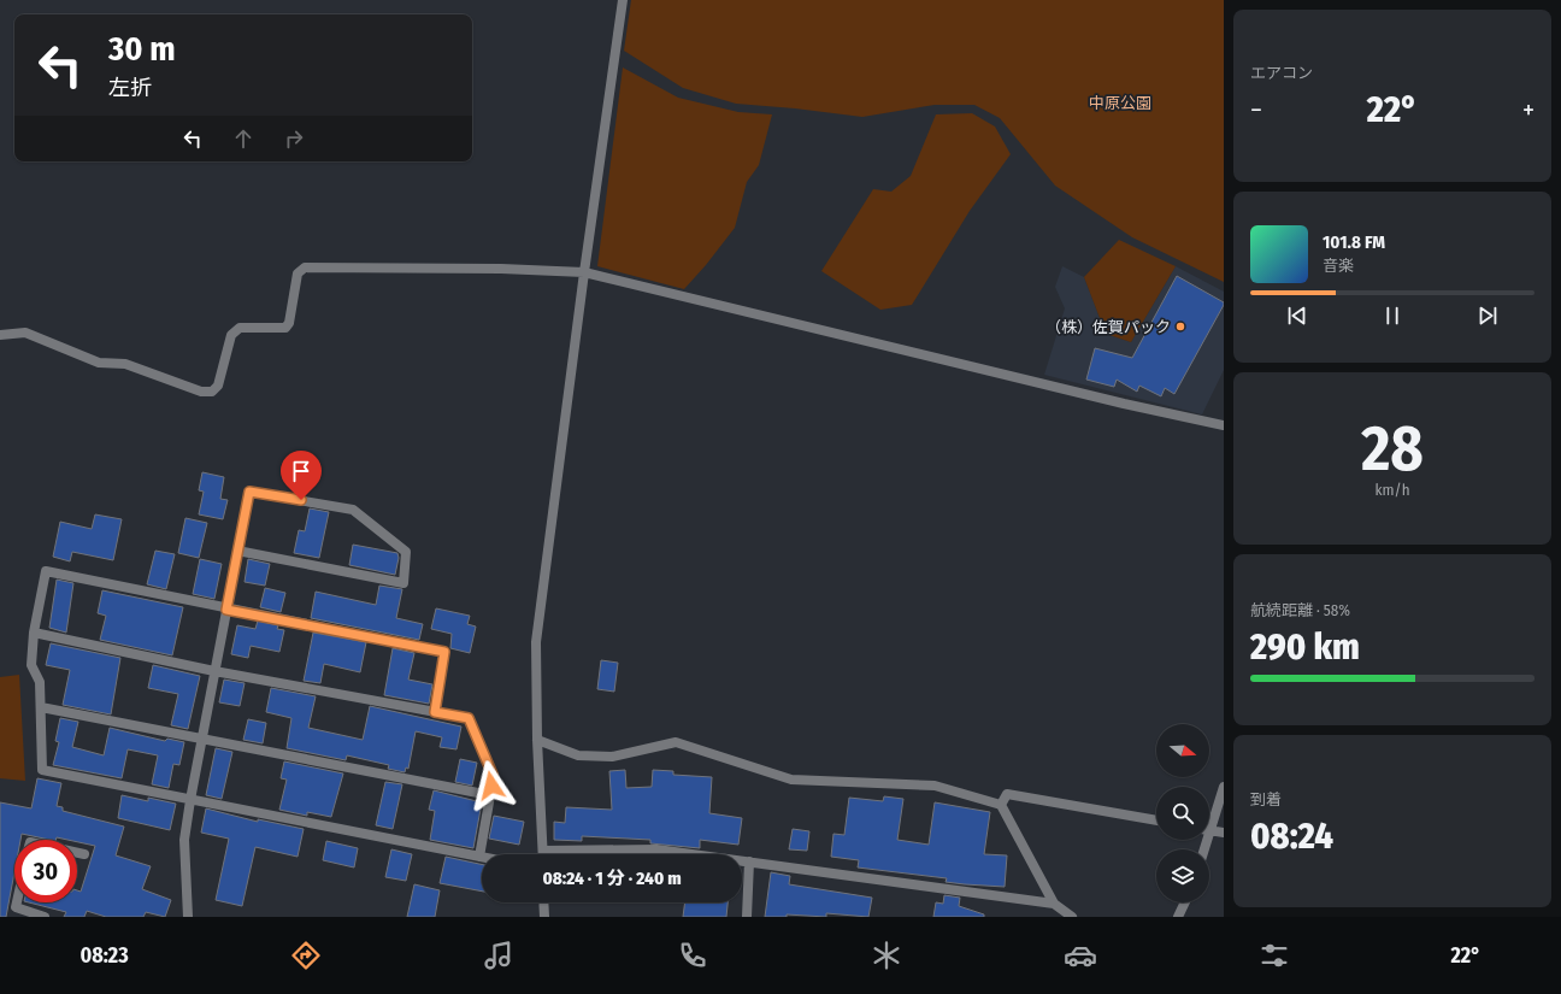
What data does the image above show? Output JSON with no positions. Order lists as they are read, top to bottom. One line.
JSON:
{"parks":["中原公園"],"places":["（株）佐賀パック"],"north":"right","page":{"tile":["エアコン",["28","km/h"],["航続距離 · 58%","290 km"],["到着","08:24"]],"turn":["30 m","左折"],"heat":["−","22°","+"],"song":["101.8 FM","音楽"],"limit":"30","trip":"08:24 · 1 分 · 240 m","tabs":["08:23","22°"]}}
